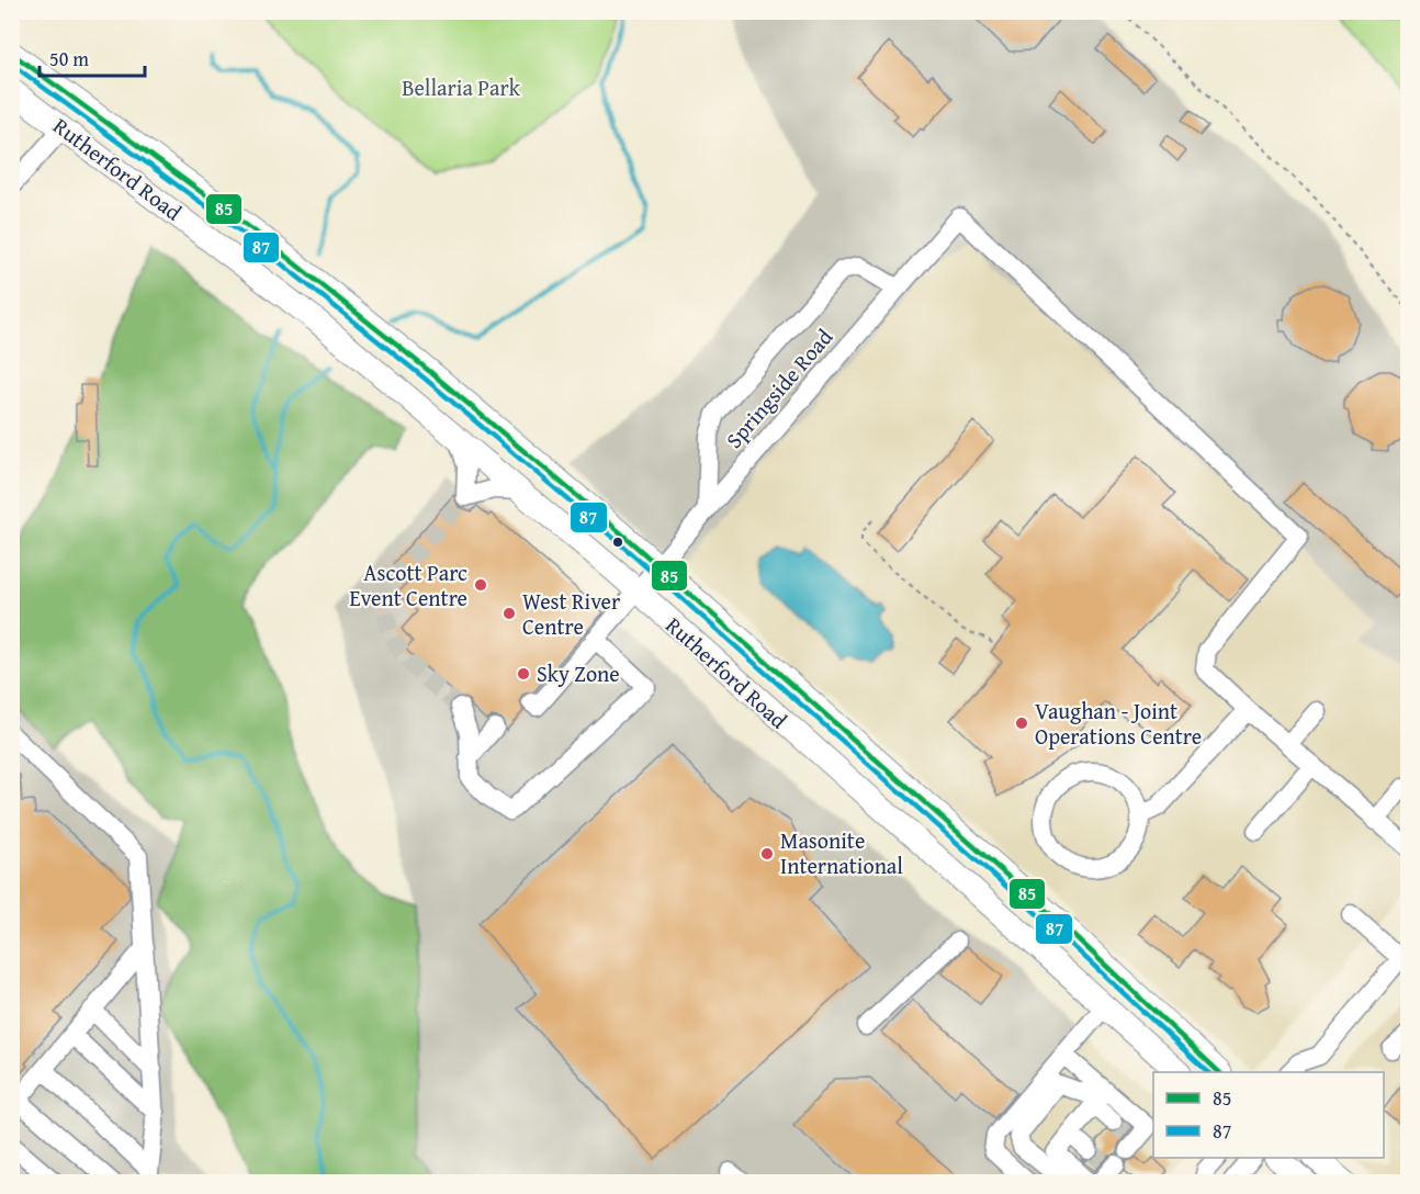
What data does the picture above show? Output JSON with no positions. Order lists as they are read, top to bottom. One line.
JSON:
{"streets":{"main road":["Rutherford Road"],"street":["Springside Road"]},"crossings":[["Rutherford Road","Springside Road"]],"parks":["Bellaria Park"],"places":["Ascott Parc Event Centre","West River Centre","Sky Zone","Vaughan - Joint Operations Centre","Masonite International"],"lines":["transit line 85","transit line 87"],"legend":["85","87"],"scale_bar":"50 m"}
